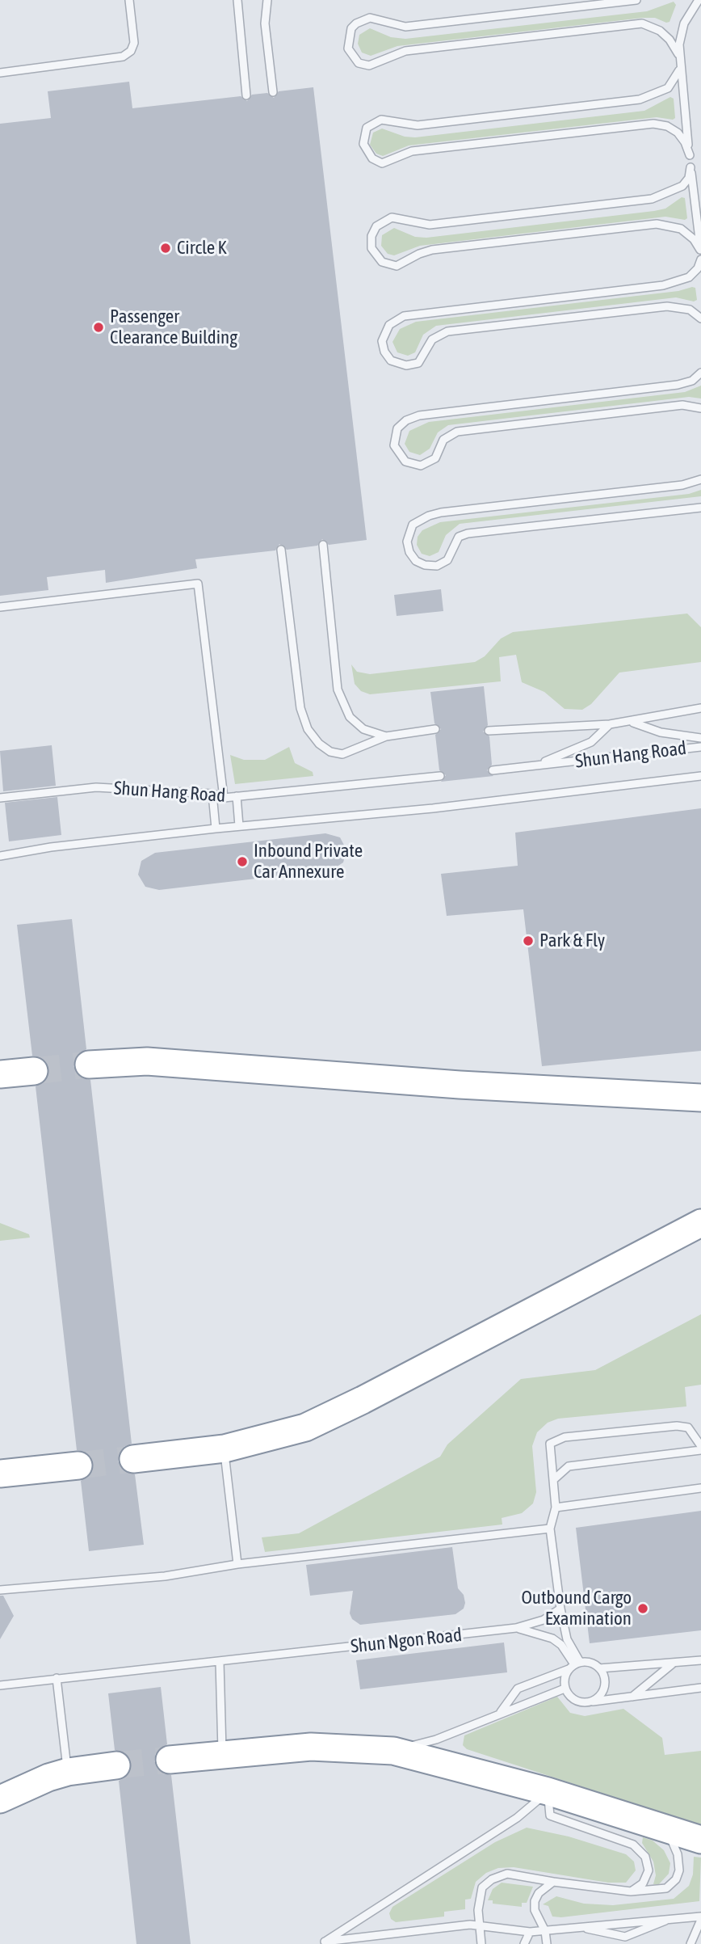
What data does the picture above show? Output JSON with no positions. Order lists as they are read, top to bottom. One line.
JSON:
{"streets":{"lane":["Shun Hang Road","Shun Ngon Road"]},"places":["Circle K","Passenger Clearance Building","Inbound Private Car Annexure","Park & Fly","Outbound Cargo Examination"]}
